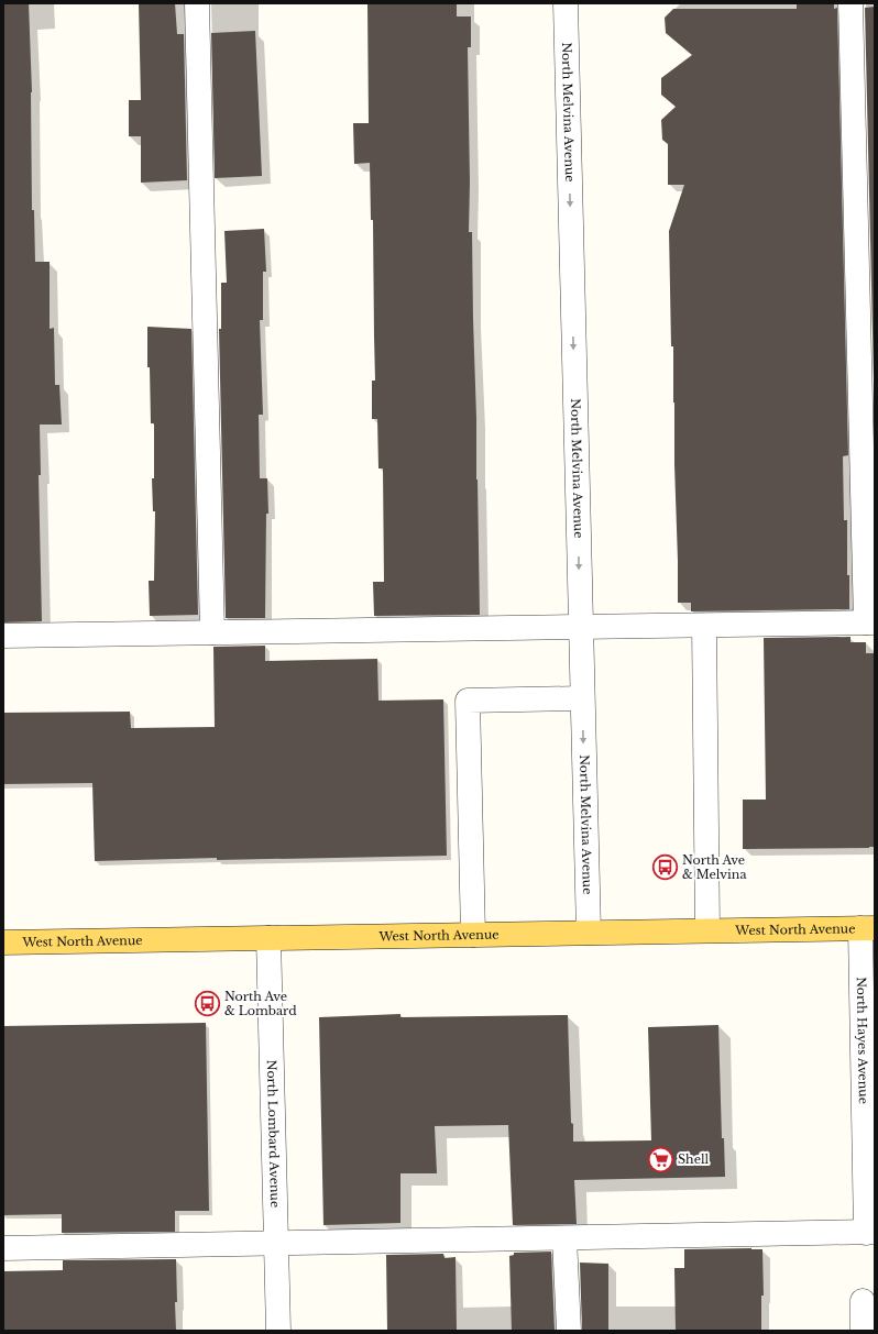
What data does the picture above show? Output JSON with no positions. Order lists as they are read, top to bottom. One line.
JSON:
{"streets":{"main road":["West North Avenue"],"street":["North Melvina Avenue","North Hayes Avenue","North Lombard Avenue"]},"crossings":[["North Melvina Avenue","West North Avenue"],["West North Avenue","North Hayes Avenue"],["West North Avenue","North Lombard Avenue"]],"one_way":["North Melvina Avenue"],"places":{"bus stop":["North Ave & Melvina","North Ave & Lombard"],"supermarket":["Shell"]}}
